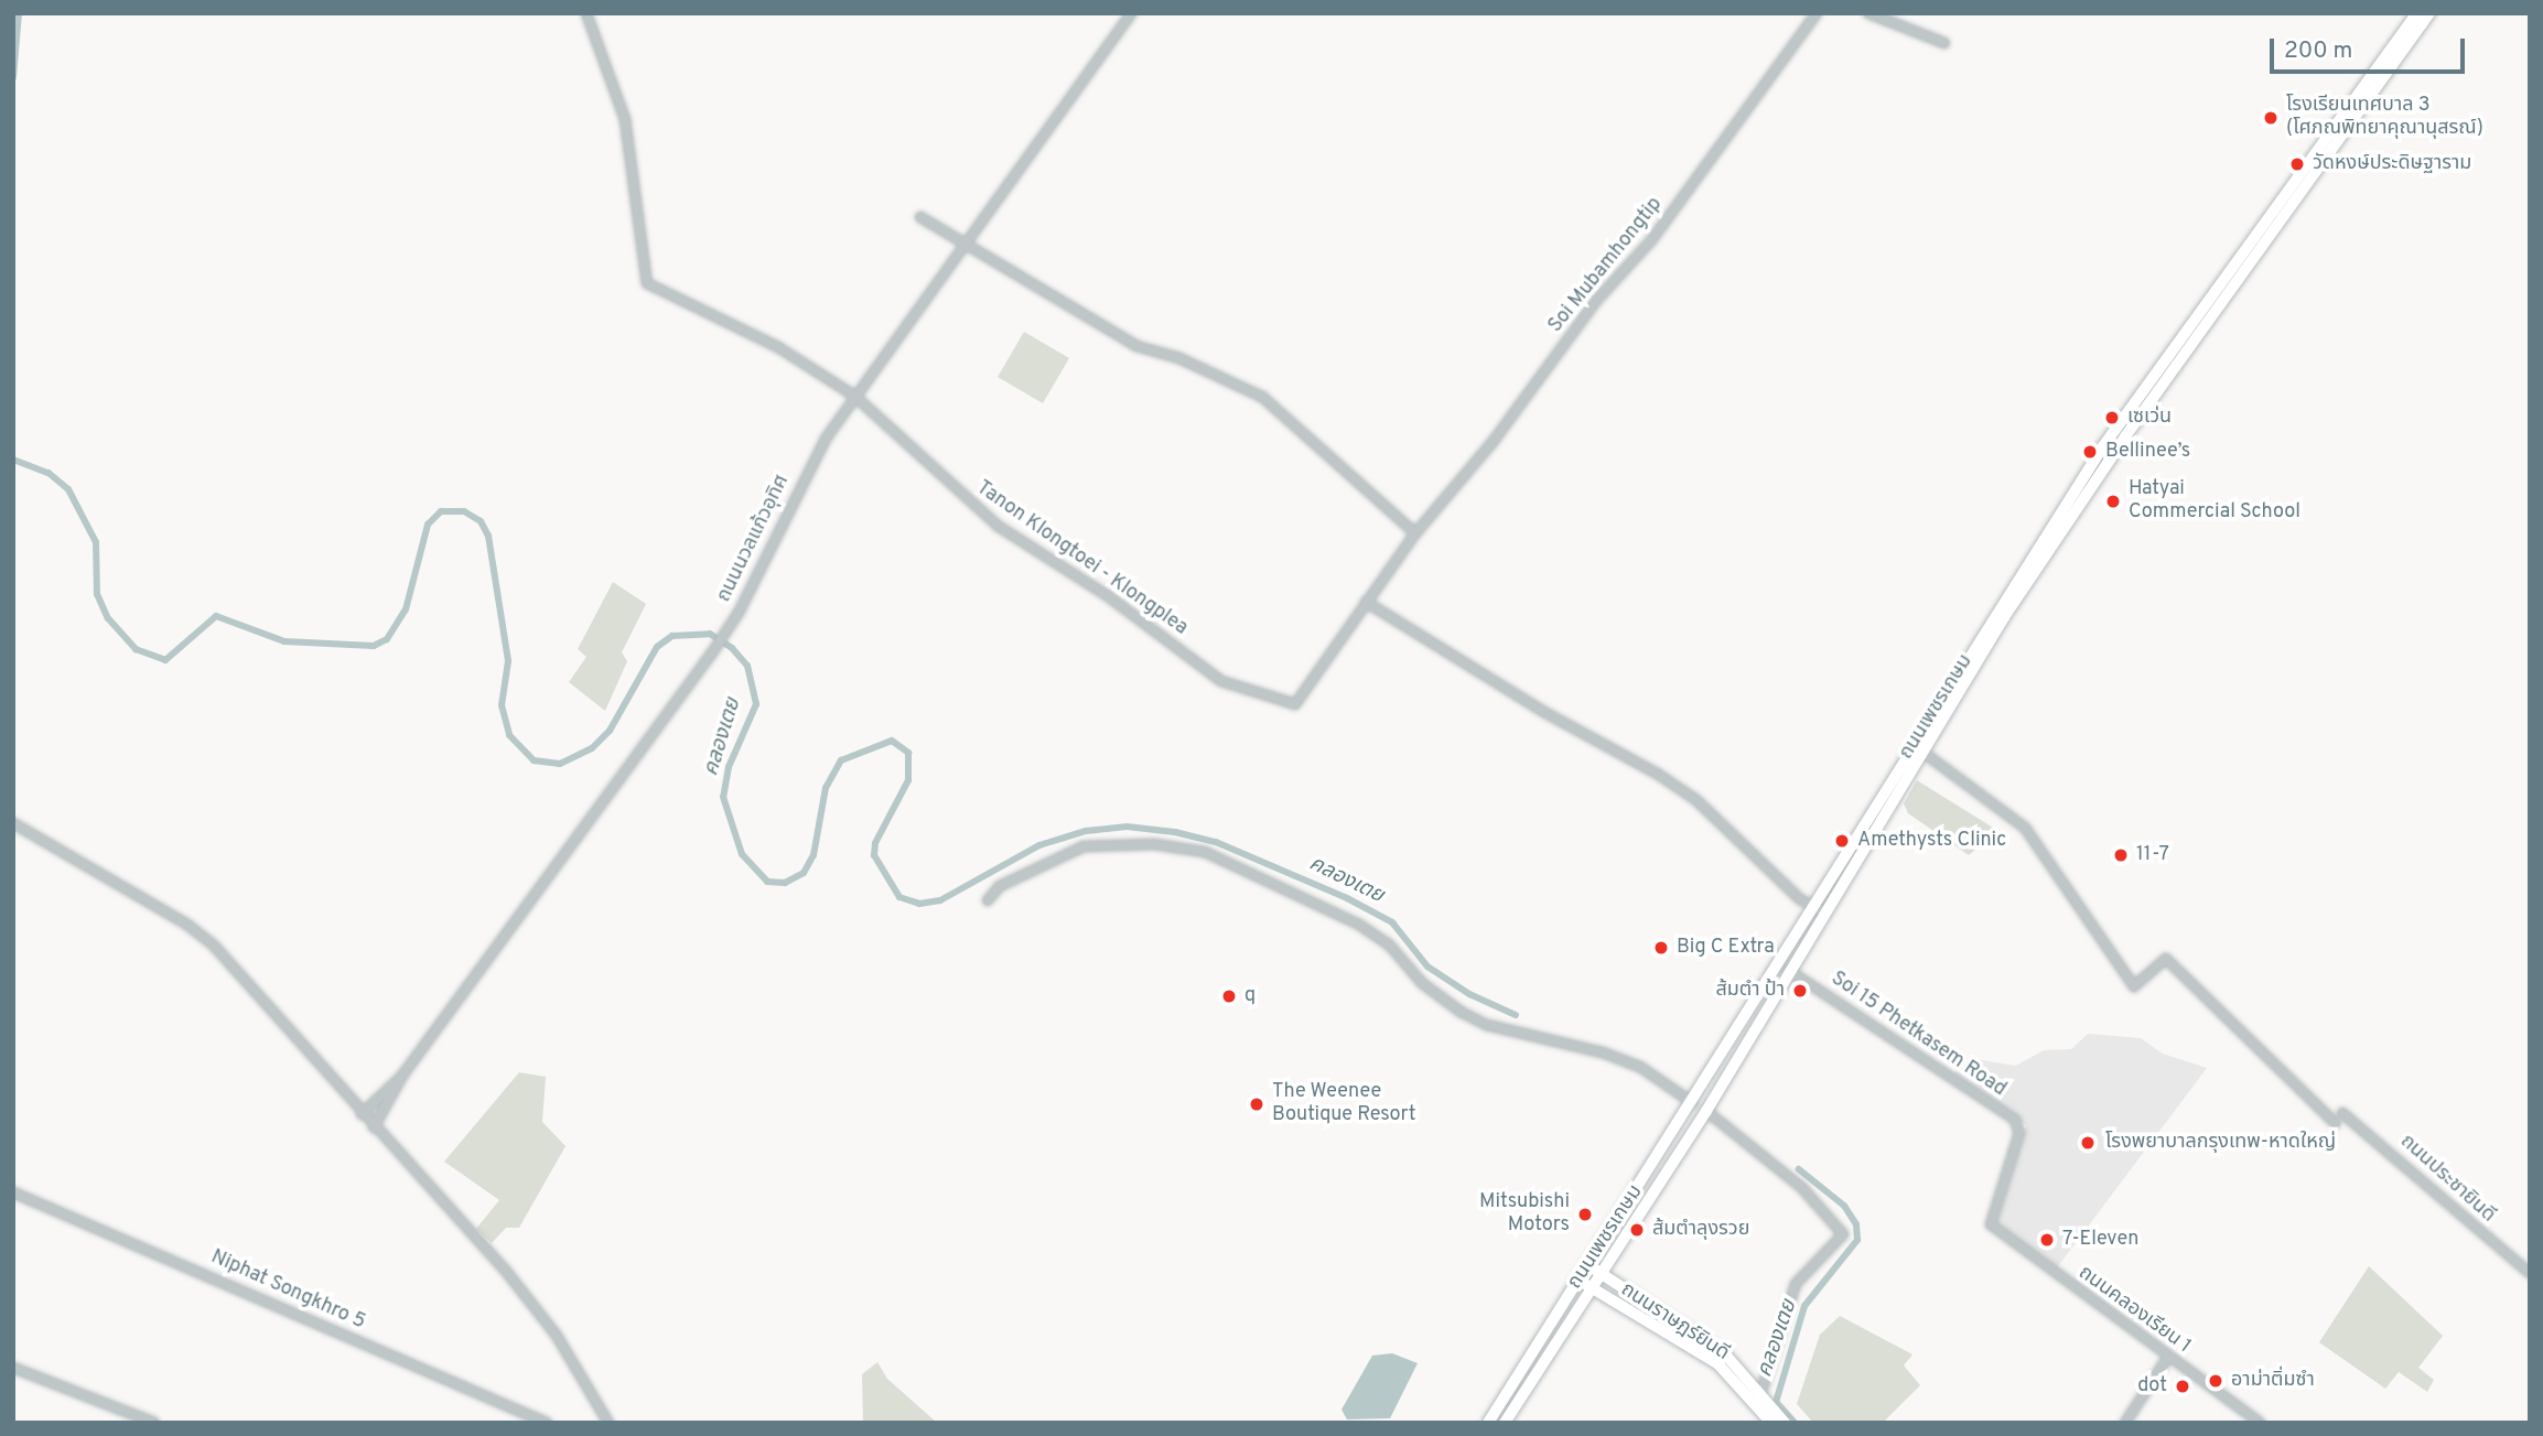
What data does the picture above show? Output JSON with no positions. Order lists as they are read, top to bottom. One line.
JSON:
{"streets":{"main road":["ถนนเพชรเกษม","ถนนราษฎร์ยินดี"],"street":["Soi Mubamhongtip","ถนนนวลแก้วอุทิศ","Tanon Klongtoei - Klongplea","Soi 15 Phetkasem Road","ถนนประชายินดี","Niphat Songkhro 5","ถนนคลองเรียน 1"]},"crossings":[["Soi Mubamhongtip","Tanon Klongtoei - Klongplea"],["ถนนนวลแก้วอุทิศ","Tanon Klongtoei - Klongplea"],["ถนนเพชรเกษม","Soi 15 Phetkasem Road"],["ถนนเพชรเกษม","ถนนราษฎร์ยินดี"],["Soi 15 Phetkasem Road","ถนนคลองเรียน 1"]],"water":["คลองเตย"],"places":["โรงเรียนเทศบาล 3 (โศภณพิทยาคุณานุสรณ์)","วัดหงษ์ประดิษฐาราม","เซเว่น","Bellinee’s","Hatyai Commercial School","Amethysts Clinic","11-7","Big C Extra","ส้มตำ ป้า","q","The Weenee Boutique Resort","โรงพยาบาลกรุงเทพ-หาดใหญ่","Mitsubishi Motors","ส้มตำลุงรวย","7-Eleven","อาม่าติ่มซำ","dot"],"scale_bar":"200 m"}
